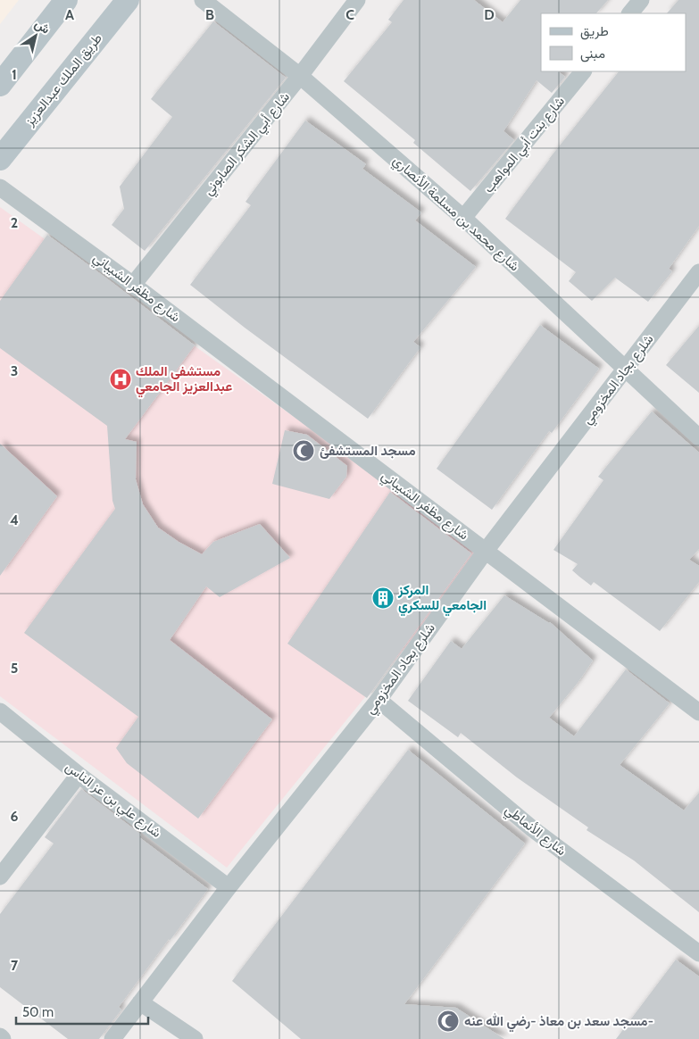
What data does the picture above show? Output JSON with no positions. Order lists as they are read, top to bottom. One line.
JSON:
{"streets":{"main road":["طريق الملك عبدالعزيز"],"street":["شارع أبي الشكر الصابوني","شارع بنت أبي المواهب","شارع محمد بن مسلمة الأنصاري","شارع مظفر الشيباني","شلرع بجاد المخزومي","شارع علي بن عز الناس","شارع الأنماطي"]},"crossings":[["شارع أبي الشكر الصابوني","شارع محمد بن مسلمة الأنصاري"],["شارع أبي الشكر الصابوني","شارع مظفر الشيباني"],["شارع بنت أبي المواهب","شارع محمد بن مسلمة الأنصاري"],["شارع محمد بن مسلمة الأنصاري","شلرع بجاد المخزومي"],["شارع مظفر الشيباني","شلرع بجاد المخزومي"],["شلرع بجاد المخزومي","شارع علي بن عز الناس"],["شلرع بجاد المخزومي","شارع الأنماطي"]],"places":{"hospital":["مستشفى الملك عبدالعزيز الجامعي"],"mosque":["مسجد المستشفئ","مسجد سعد بن معاذ -رضي الله عنه-"],"building":["المركز الجامعي للسكري"]},"legend":["طريق","مبنى"],"scale_bar":"50 m","north":"top right","grid":{"columns":["A","B","C","D"],"rows":["1","2","3","4","5","6","7"]}}
